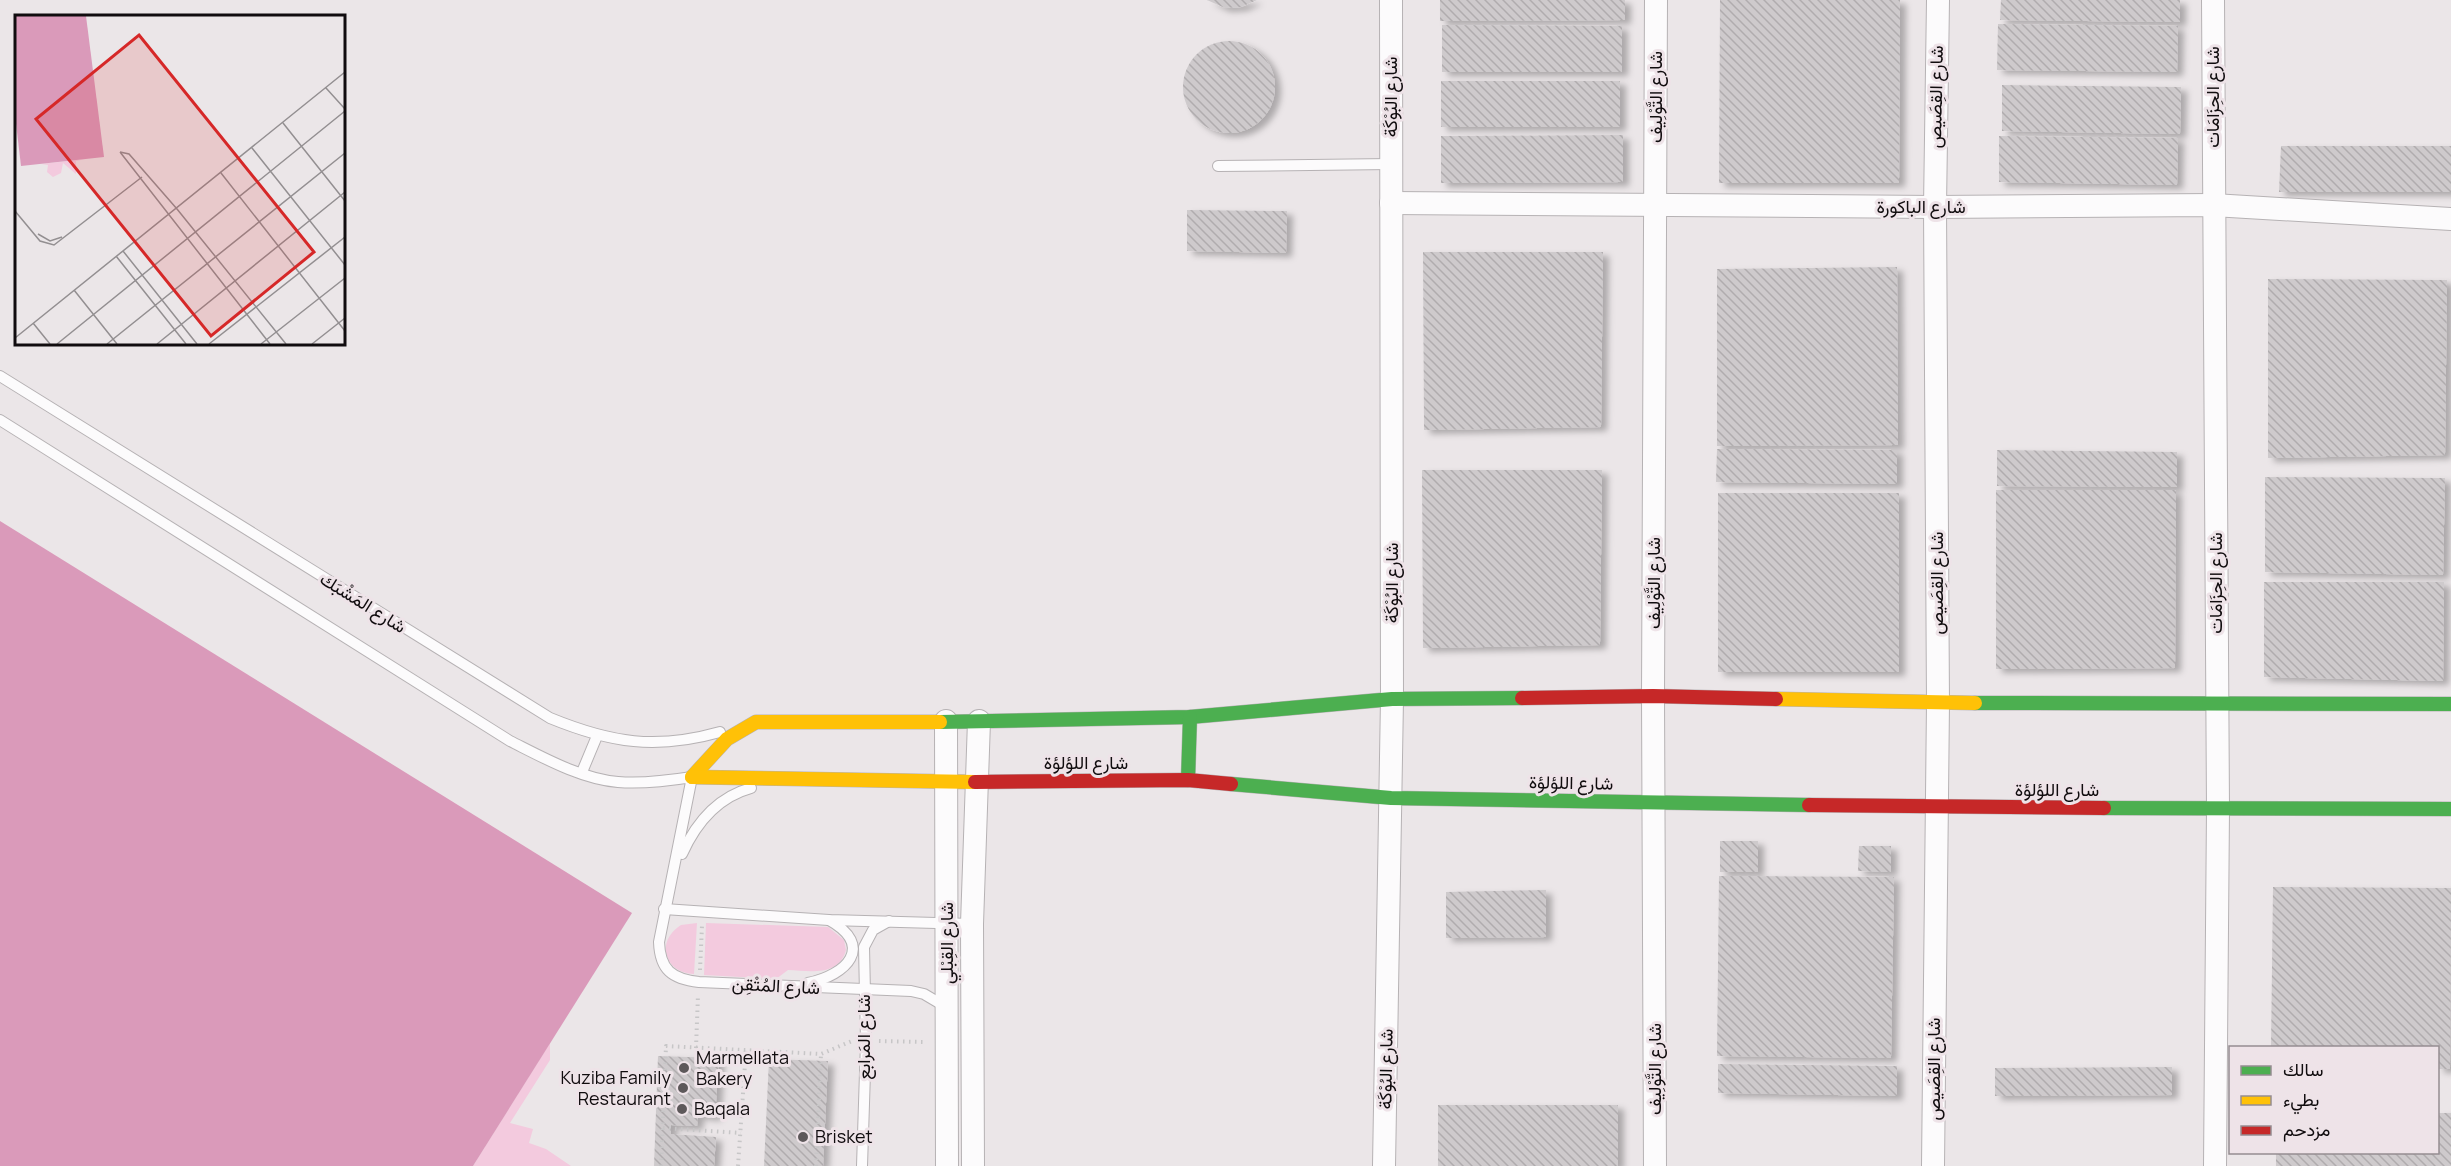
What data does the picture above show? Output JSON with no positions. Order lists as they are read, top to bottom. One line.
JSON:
{"streets":{"street":["شارع البُوْكَة","شارع التَّوْلِيف","شارع القِصَيص","شارع الحِزَامَات","شارع الباكورة","شارع اللؤلؤة","شارع القِبْلي"],"lane":["شارع المَشْبَك","شارع المُتْقِن","شارع المَرابع"]},"crossings":[["شارع البُوْكَة","شارع الباكورة"],["شارع البُوْكَة","شارع اللؤلؤة"],["شارع التَّوْلِيف","شارع الباكورة"],["شارع التَّوْلِيف","شارع اللؤلؤة"],["شارع القِصَيص","شارع الباكورة"],["شارع القِصَيص","شارع اللؤلؤة"],["شارع الحِزَامَات","شارع الباكورة"],["شارع الحِزَامَات","شارع اللؤلؤة"],["شارع المَشْبَك","شارع اللؤلؤة"],["شارع المَشْبَك","شارع المُتْقِن"],["شارع اللؤلؤة","شارع القِبْلي"],["شارع اللؤلؤة","شارع المُتْقِن"],["شارع القِبْلي","شارع المُتْقِن"],["شارع المُتْقِن","شارع المَرابع"]],"places":["Marmellata Bakery","Kuziba Family Restaurant","Baqala","Brisket"],"legend":["سالك","بطيء","مزدحم"]}
